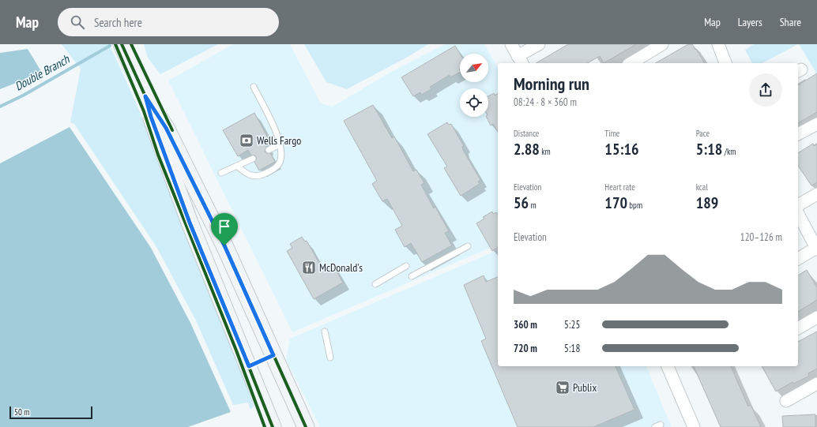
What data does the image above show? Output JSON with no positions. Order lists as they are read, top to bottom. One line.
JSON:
{"water":["Double Branch"],"places":{"bank":["Wells Fargo"],"restaurant":["McDonald's"],"supermarket":["Publix"]},"scale_bar":"50 m","north":"top right","page":{"header":"Map","search":"Search here","nav":["Map","Layers","Share"],"heading":["Morning run","08:24 · 8 × 360 m"],"stats":[["Distance","2.88 km"],["Time","15:16"],["Pace","5:18 /km"],["Elevation","56 m"],["Heart rate","170 bpm"],["kcal","189"]],"chart":["Elevation","120–126 m"],"list":[{"name":"360 m","note":"5:25"},{"name":"720 m","note":"5:18"}],"scale":"50 m"}}
